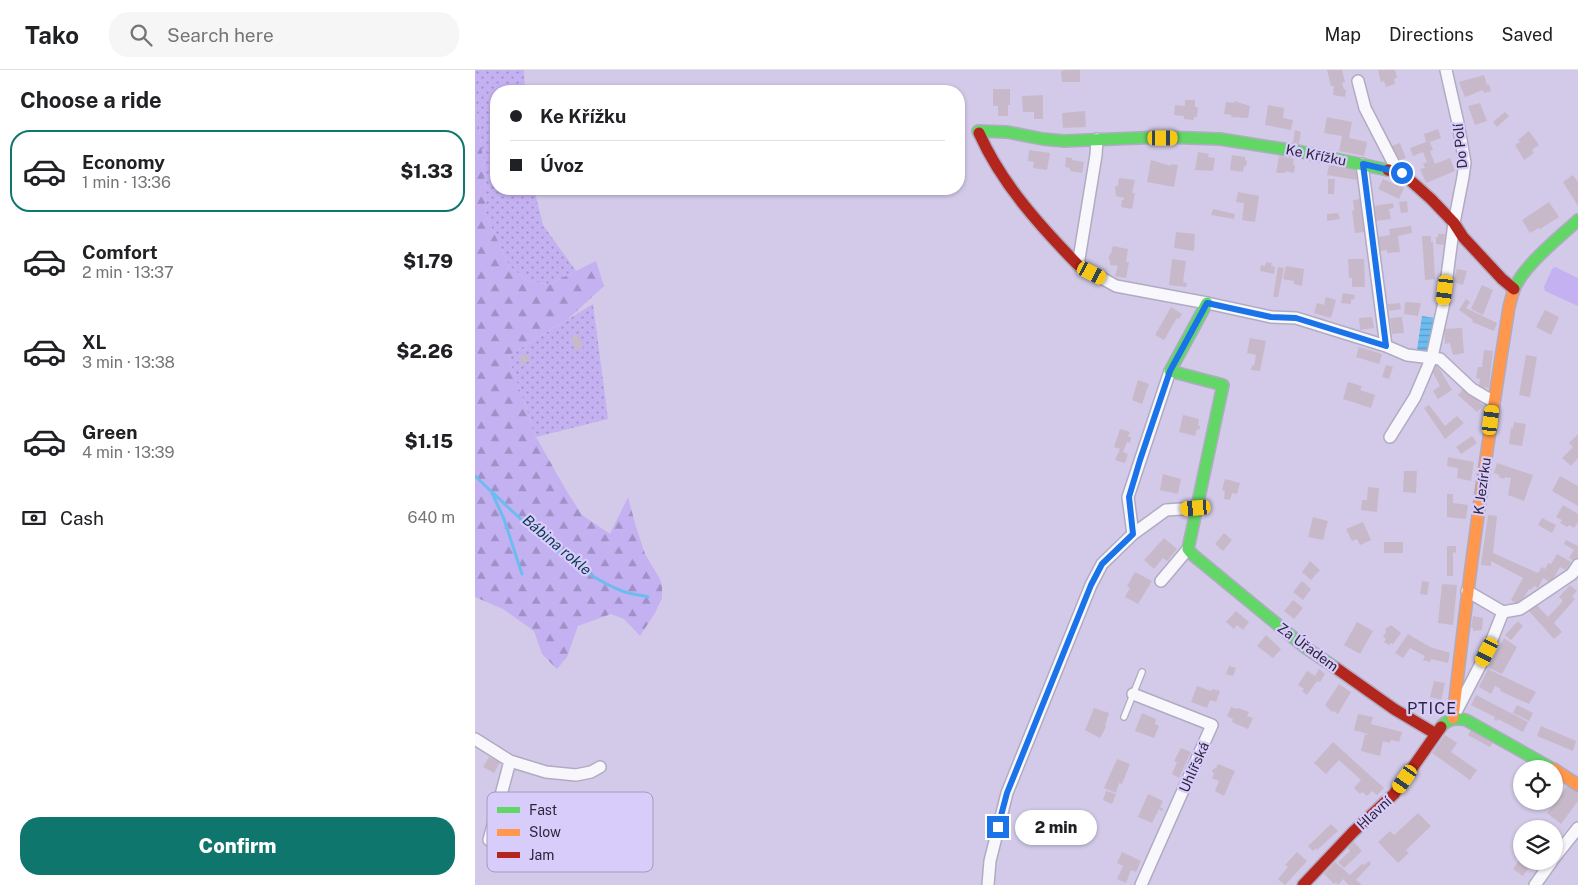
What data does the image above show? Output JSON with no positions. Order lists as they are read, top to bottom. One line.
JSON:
{"streets":{"street":["Do Polí","Ke Křížku","K Jezírku","Za Úřadem","Uhlířská","Hlavní"]},"crossings":[["Do Polí","Ke Křížku"],["Ke Křížku","K Jezírku"],["K Jezírku","Hlavní"],["Za Úřadem","Hlavní"]],"districts":["PTICE"],"water":["Bábina rokle"],"legend":["Fast","Slow","Jam"],"page":{"header":"Tako","search":"Search here","nav":["Map","Directions","Saved"],"heading":"Choose a ride","banner":["Ke Křížku","Úvoz"],"list":[{"name":"Economy","note":"1 min · 13:36","value":"$1.33"},{"name":"Comfort","note":"2 min · 13:37","value":"$1.79"},{"name":"XL","note":"3 min · 13:38","value":"$2.26"},{"name":"Green","note":"4 min · 13:39","value":"$1.15"}],"pay":["Cash","640 m"],"buttons":"Confirm","bubble":"2 min"}}
